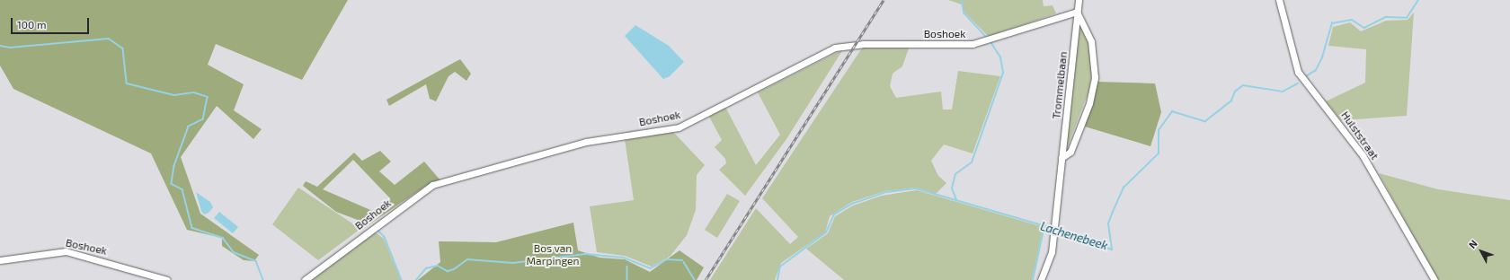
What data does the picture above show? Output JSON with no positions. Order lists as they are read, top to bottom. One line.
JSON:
{"streets":{"street":["Boshoek","Trommelbaan","Hulststraat"]},"crossings":[["Boshoek","Trommelbaan"]],"water":["Lachenebeek"],"parks":["Bos van Marpingen"],"scale_bar":"100 m","north":"top left"}
